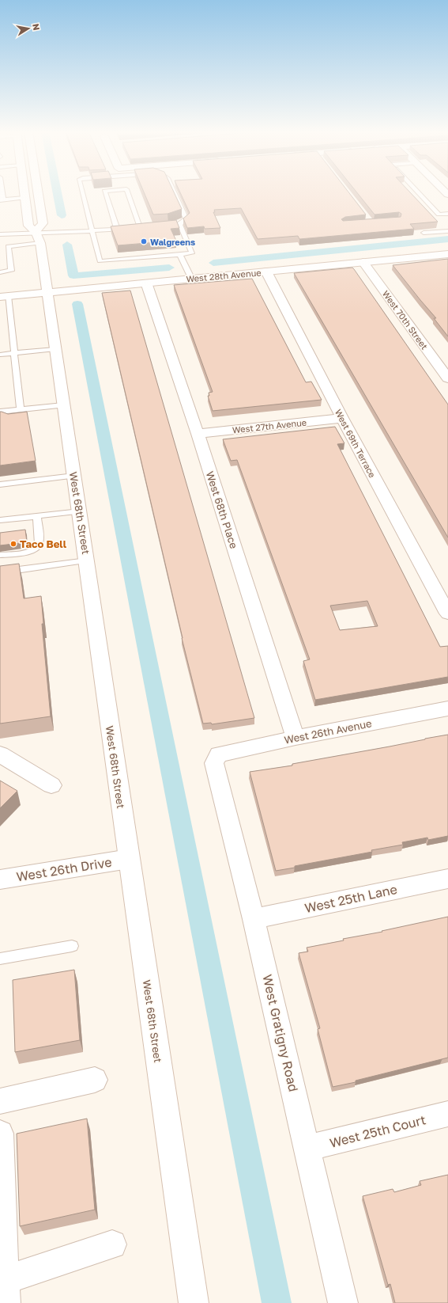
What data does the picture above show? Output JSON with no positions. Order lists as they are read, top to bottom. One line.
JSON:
{"streets":{"street":["West 28th Avenue","West 70th Street","West 27th Avenue","West 69th Terrace","West 68th Place","West 68th Street","West 26th Avenue","West 26th Drive","West 25th Lane","West Gratigny Road","West 25th Court"]},"crossings":[["West 28th Avenue","West 70th Street"],["West 28th Avenue","West 69th Terrace"],["West 28th Avenue","West 68th Place"],["West 28th Avenue","West 68th Street"],["West 27th Avenue","West 69th Terrace"],["West 27th Avenue","West 68th Place"],["West 68th Place","West 26th Avenue"],["West 68th Street","West 26th Drive"],["West 26th Avenue","West Gratigny Road"],["West 25th Lane","West Gratigny Road"],["West Gratigny Road","West 25th Court"]],"places":["Walgreens","Taco Bell"],"north":"right"}
